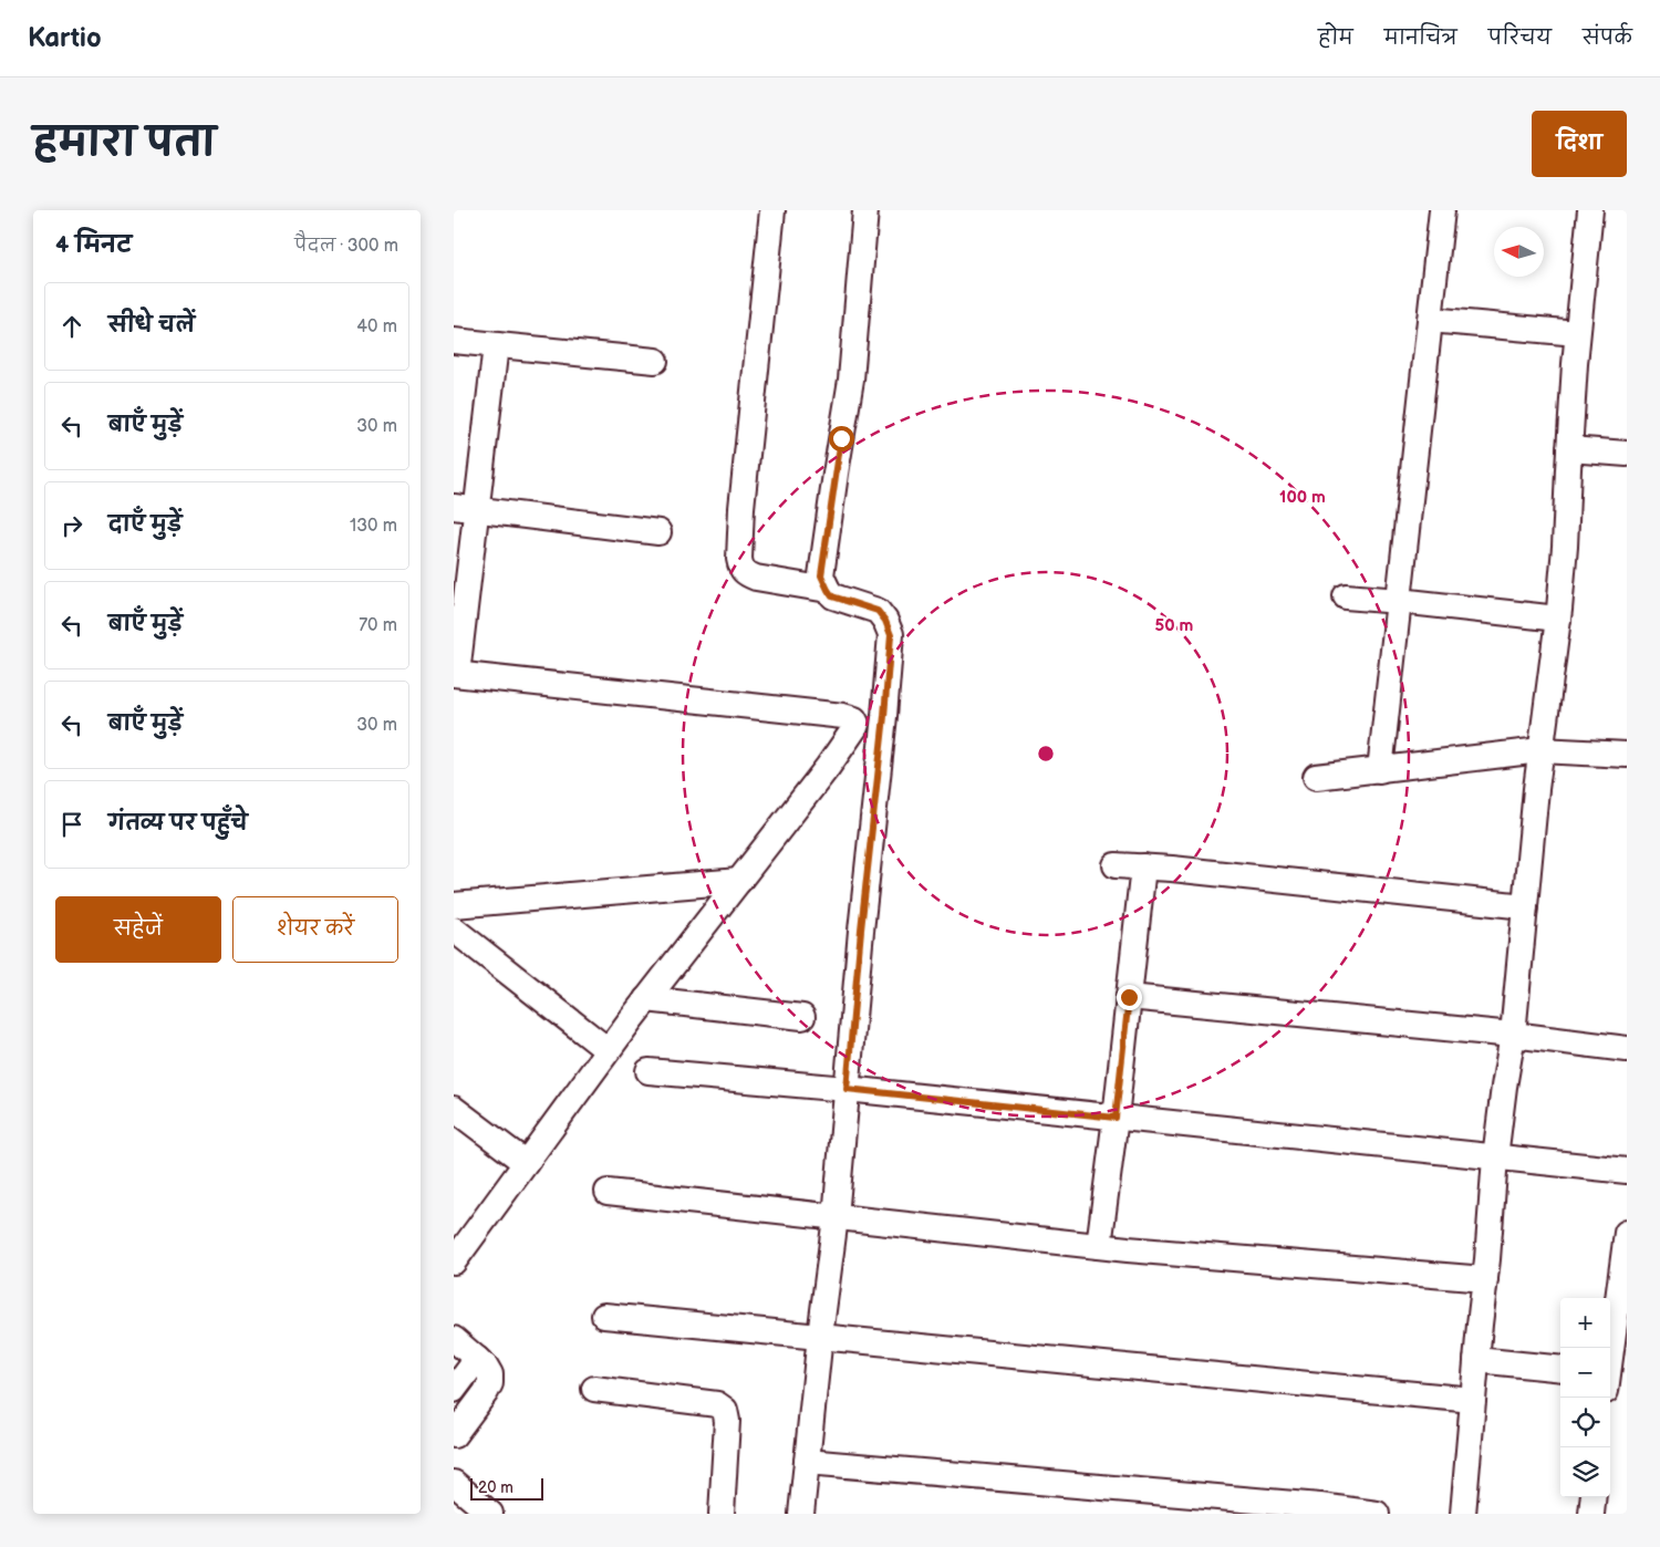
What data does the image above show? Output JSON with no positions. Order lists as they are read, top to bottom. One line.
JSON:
{"scale_bar":"20 m","north":"left","page":{"header":"Kartio","nav":["होम","मानचित्र","परिचय","संपर्क"],"title":"हमारा पता","buttons":["दिशा",["सहेजें","शेयर करें"]],"heading":["4 मिनट","पैदल · 300 m"],"list":[["सीधे चलें","40 m"],["बाएँ मुड़ें","30 m"],["दाएँ मुड़ें","130 m"],["बाएँ मुड़ें","70 m"],["बाएँ मुड़ें","30 m"],"गंतव्य पर पहुँचे"],"map_buttons":["+","−"],"scale":"20 m"},"rings":["100 m","50 m"]}
